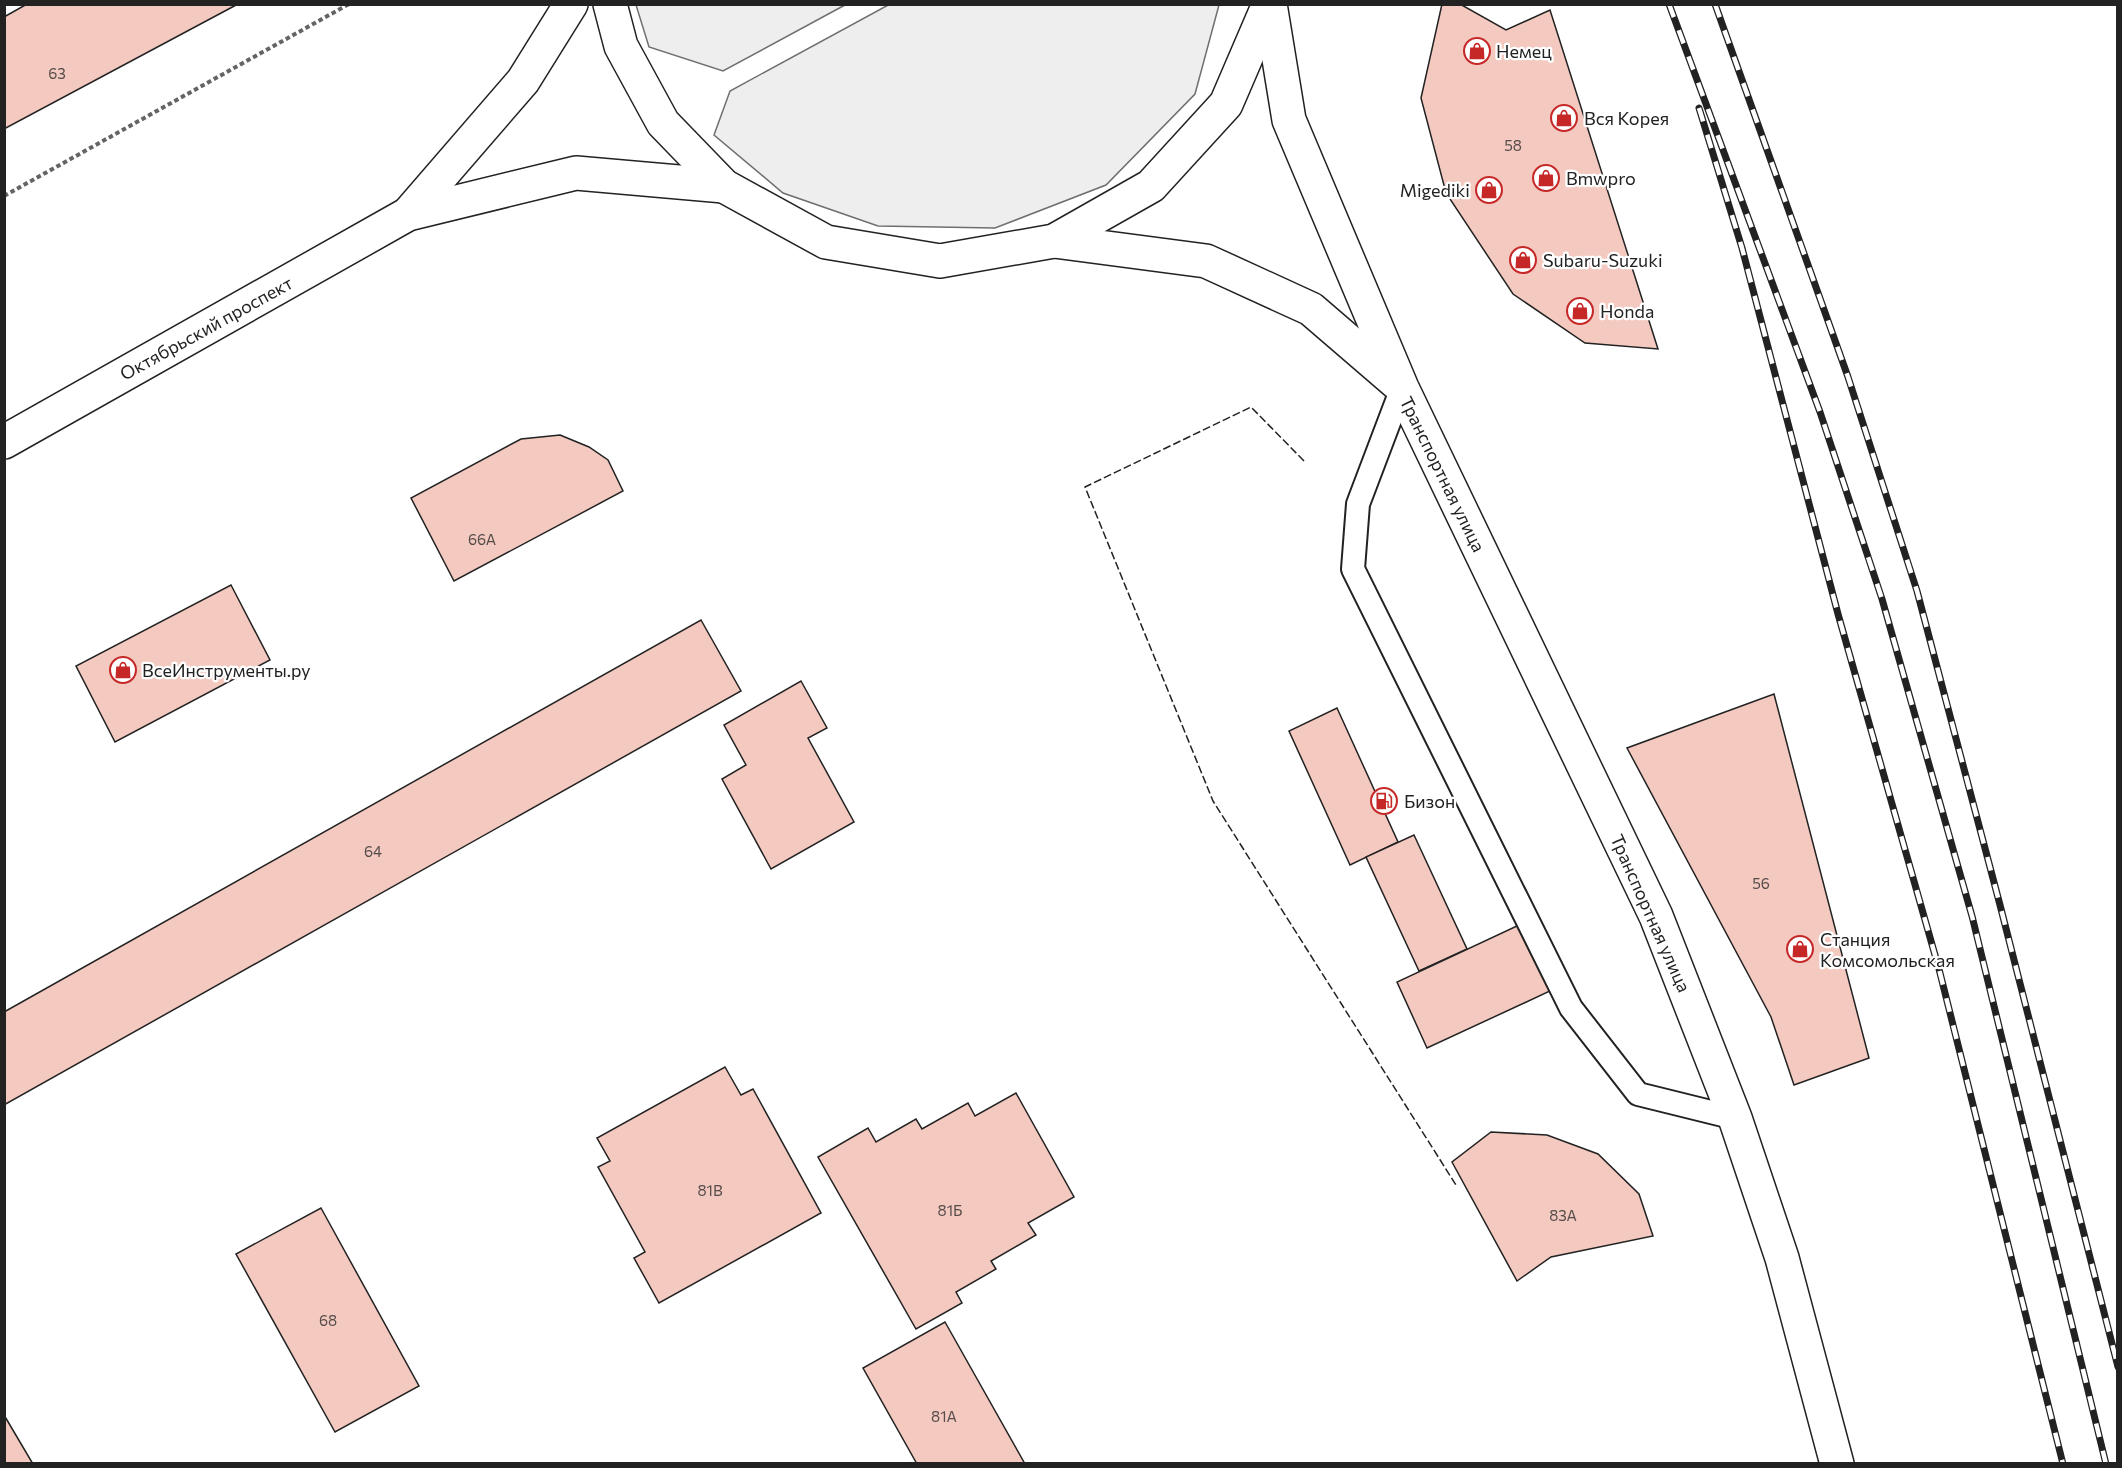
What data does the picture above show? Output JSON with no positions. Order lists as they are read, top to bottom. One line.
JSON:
{"streets":{"main road":["Октябрьский проспект","Транспортная улица"]},"places":{"shop":["Немец","Вся Корея","Bmwpro","Migediki","Subaru-Suzuki","Honda","ВсеИнструменты.ру","Станция Комсомольская"],"fuel station":["Бизон"]},"house_numbers":["63","58","66А","64","56","81В","81Б","83А","68","81А"]}
